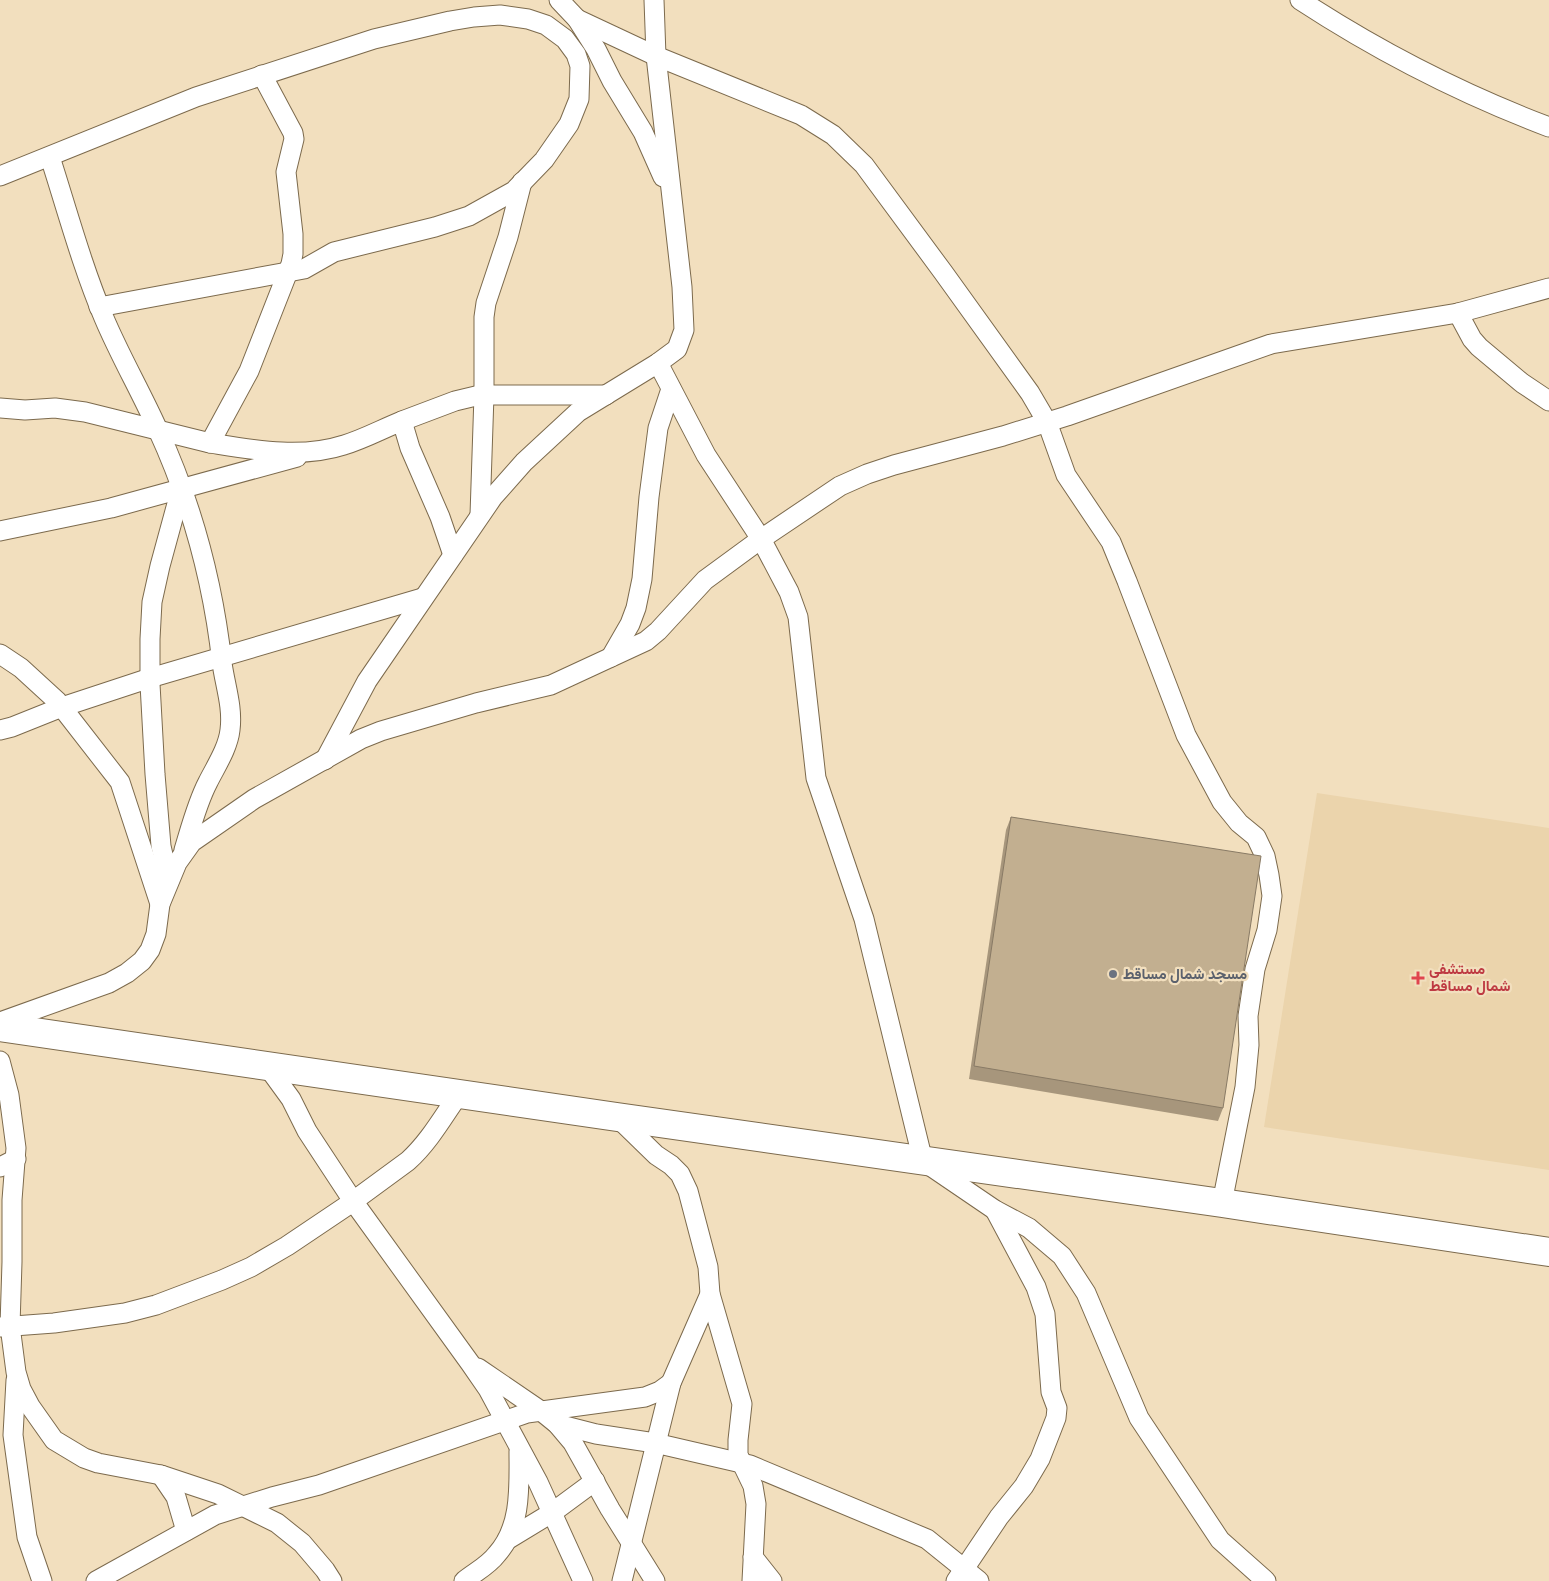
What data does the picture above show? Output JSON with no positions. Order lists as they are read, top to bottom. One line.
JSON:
{"places":{"other":["مسجد شمال مساقط"],"health":["مستشفى شمال مساقط"]}}
